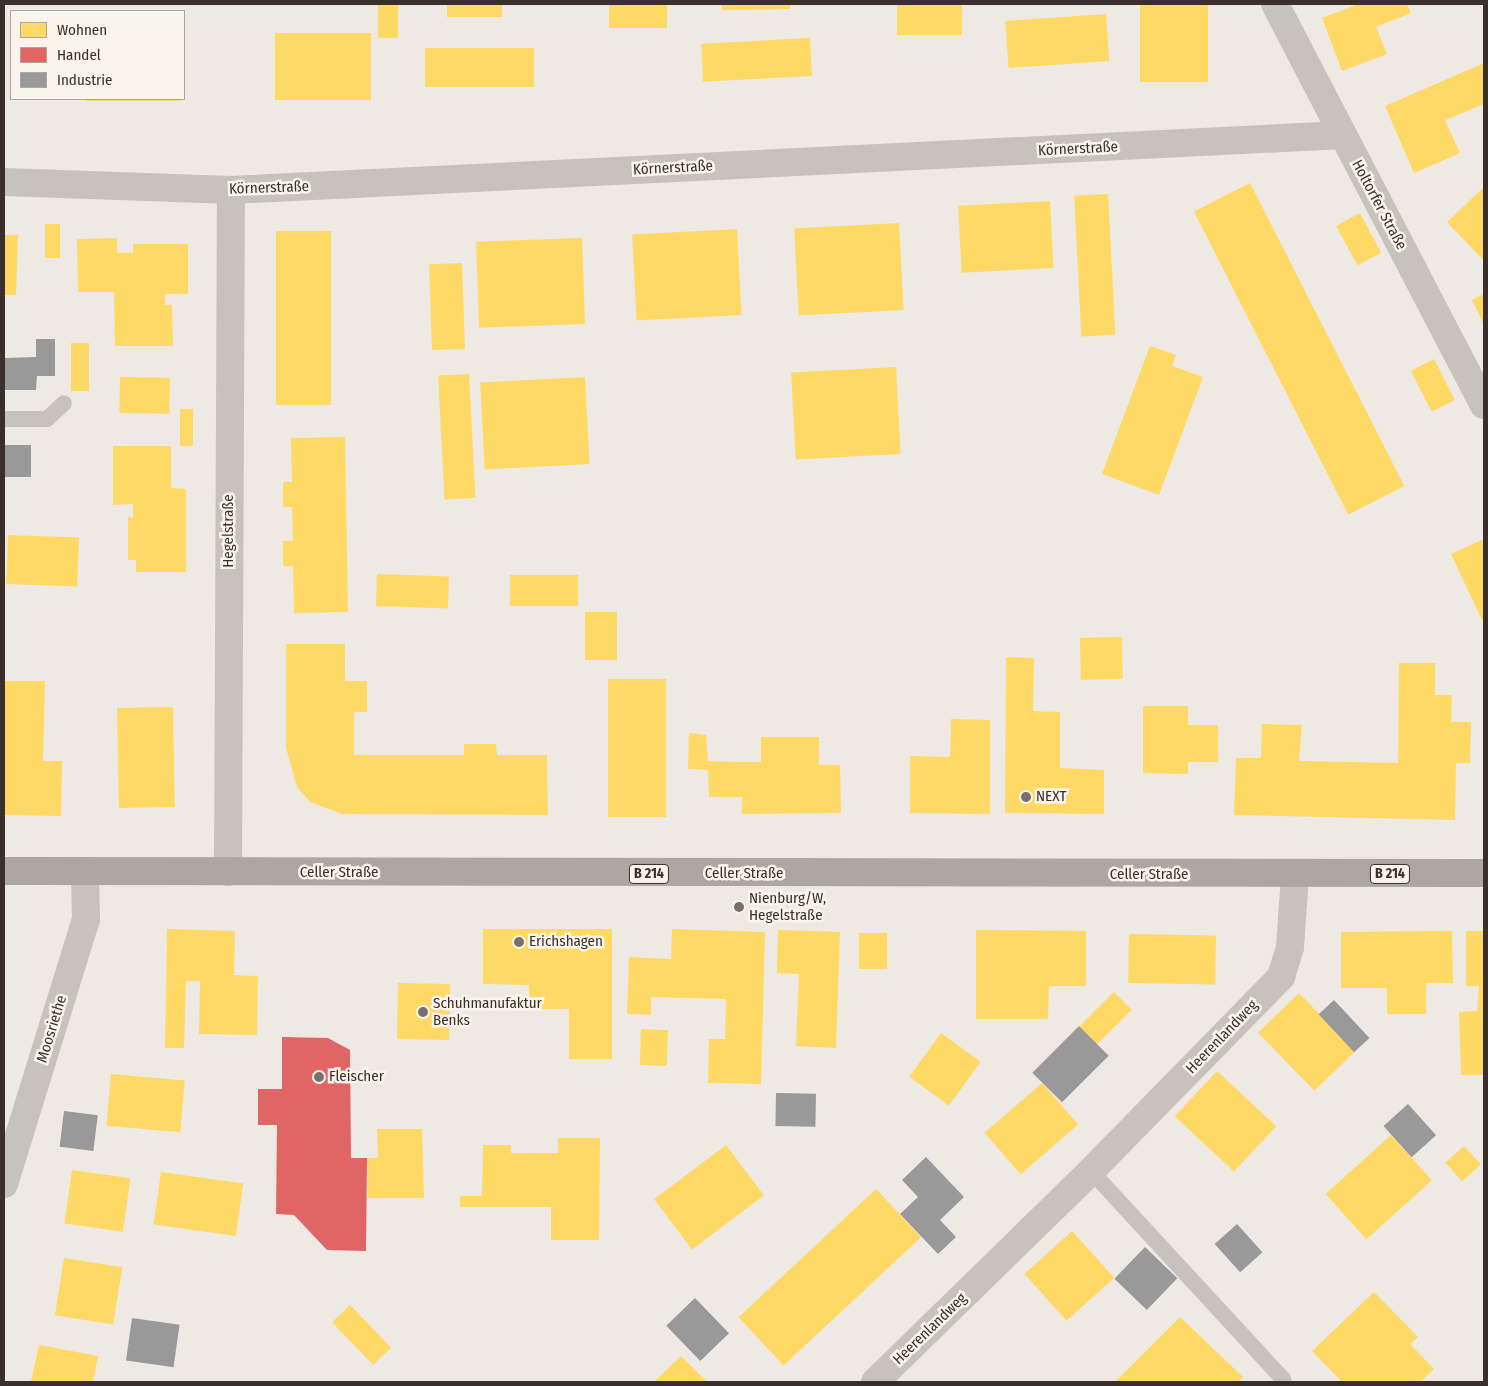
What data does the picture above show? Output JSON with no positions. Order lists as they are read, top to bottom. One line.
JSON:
{"streets":{"main road":["Celler Straße","B 214"],"street":["Körnerstraße","Holtorfer Straße","Hegelstraße","Moosriethe","Heerenlandweg"]},"crossings":[["Körnerstraße","Holtorfer Straße"],["Körnerstraße","Hegelstraße"],["Hegelstraße","Celler Straße"],["Celler Straße","Moosriethe"],["Celler Straße","Heerenlandweg"]],"places":["NEXT","Nienburg/W, Hegelstraße","Erichshagen","Schuhmanufaktur Benks","Fleischer"],"legend":["Wohnen","Handel","Industrie"]}
